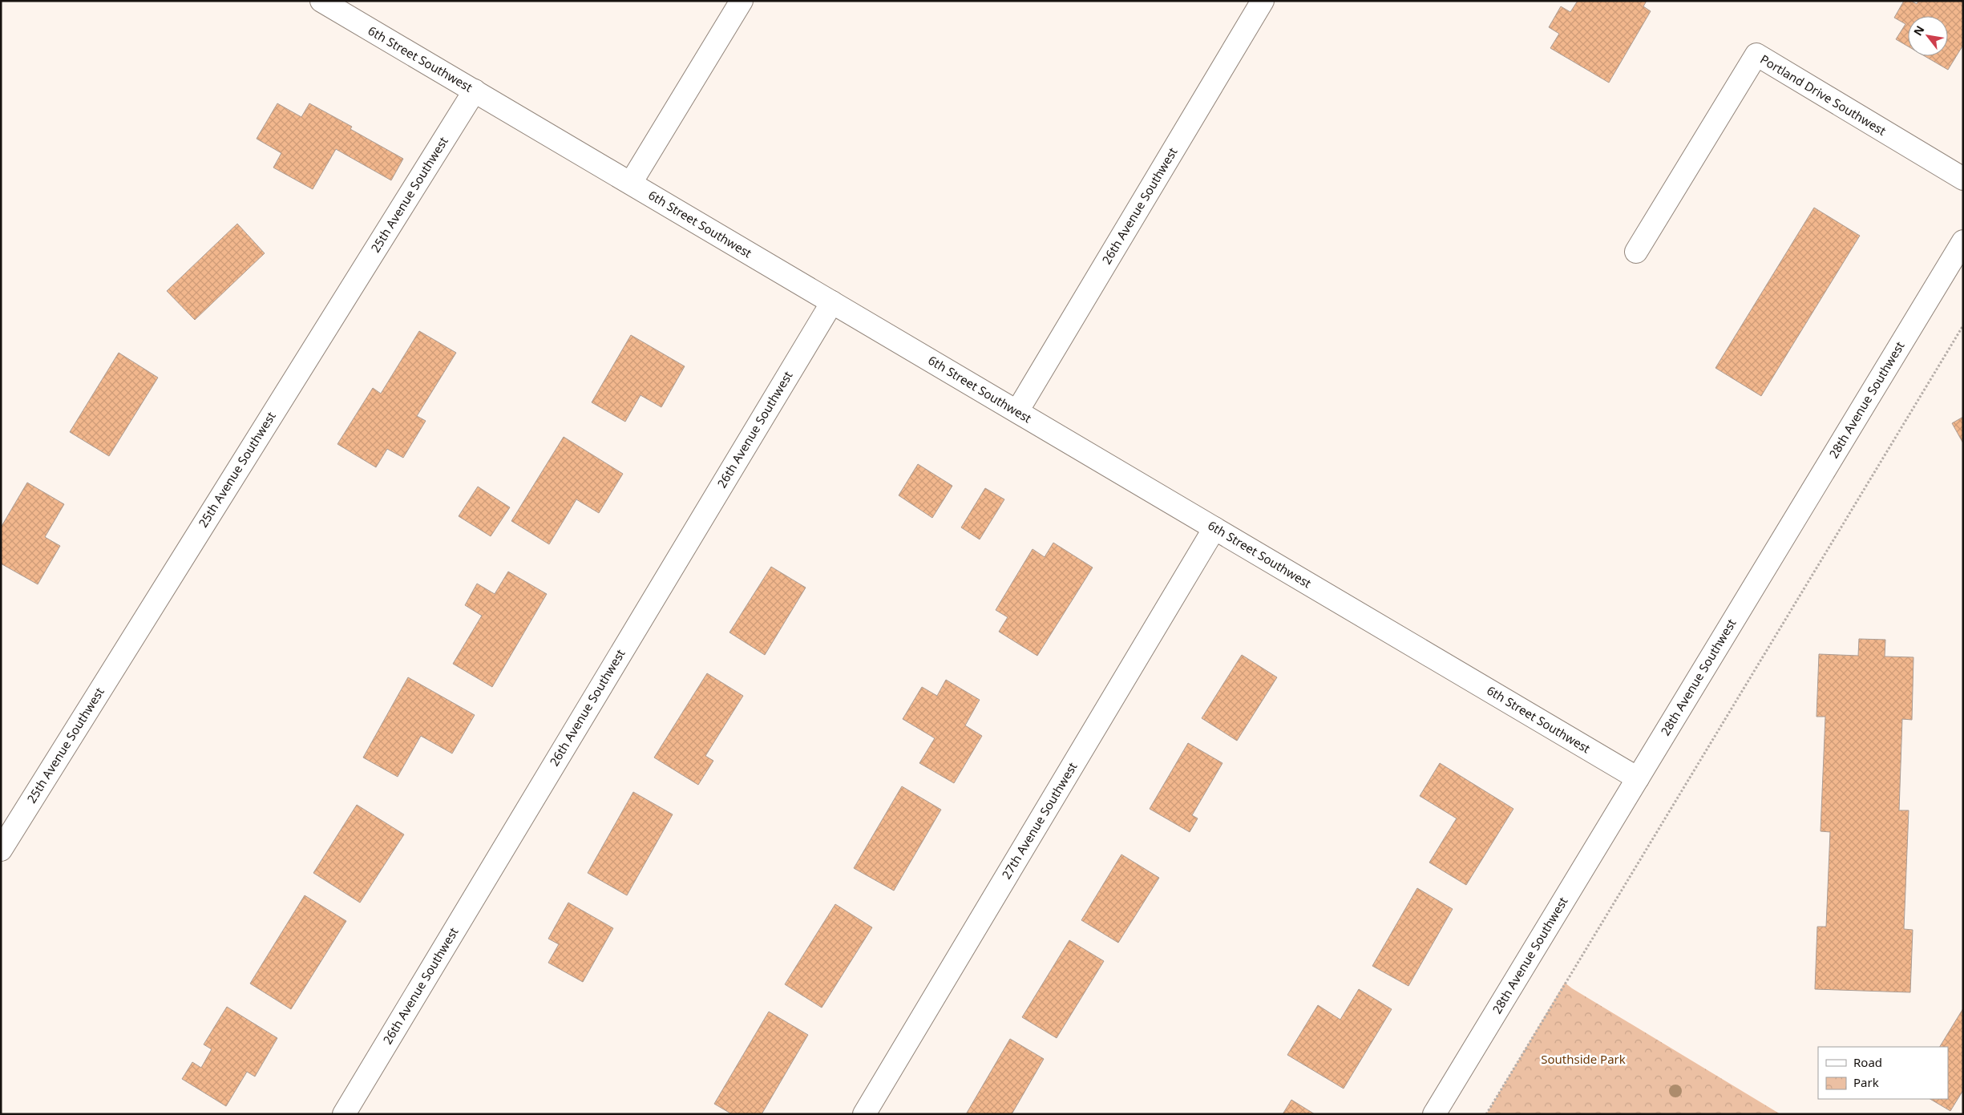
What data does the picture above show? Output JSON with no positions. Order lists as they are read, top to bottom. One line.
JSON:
{"streets":{"street":["6th Street Southwest","Portland Drive Southwest","25th Avenue Southwest","26th Avenue Southwest","28th Avenue Southwest","27th Avenue Southwest"]},"crossings":[["6th Street Southwest","25th Avenue Southwest"],["6th Street Southwest","26th Avenue Southwest"],["6th Street Southwest","28th Avenue Southwest"],["6th Street Southwest","27th Avenue Southwest"]],"parks":["Southside Park"],"legend":["Road","Park"],"north":"top left"}
